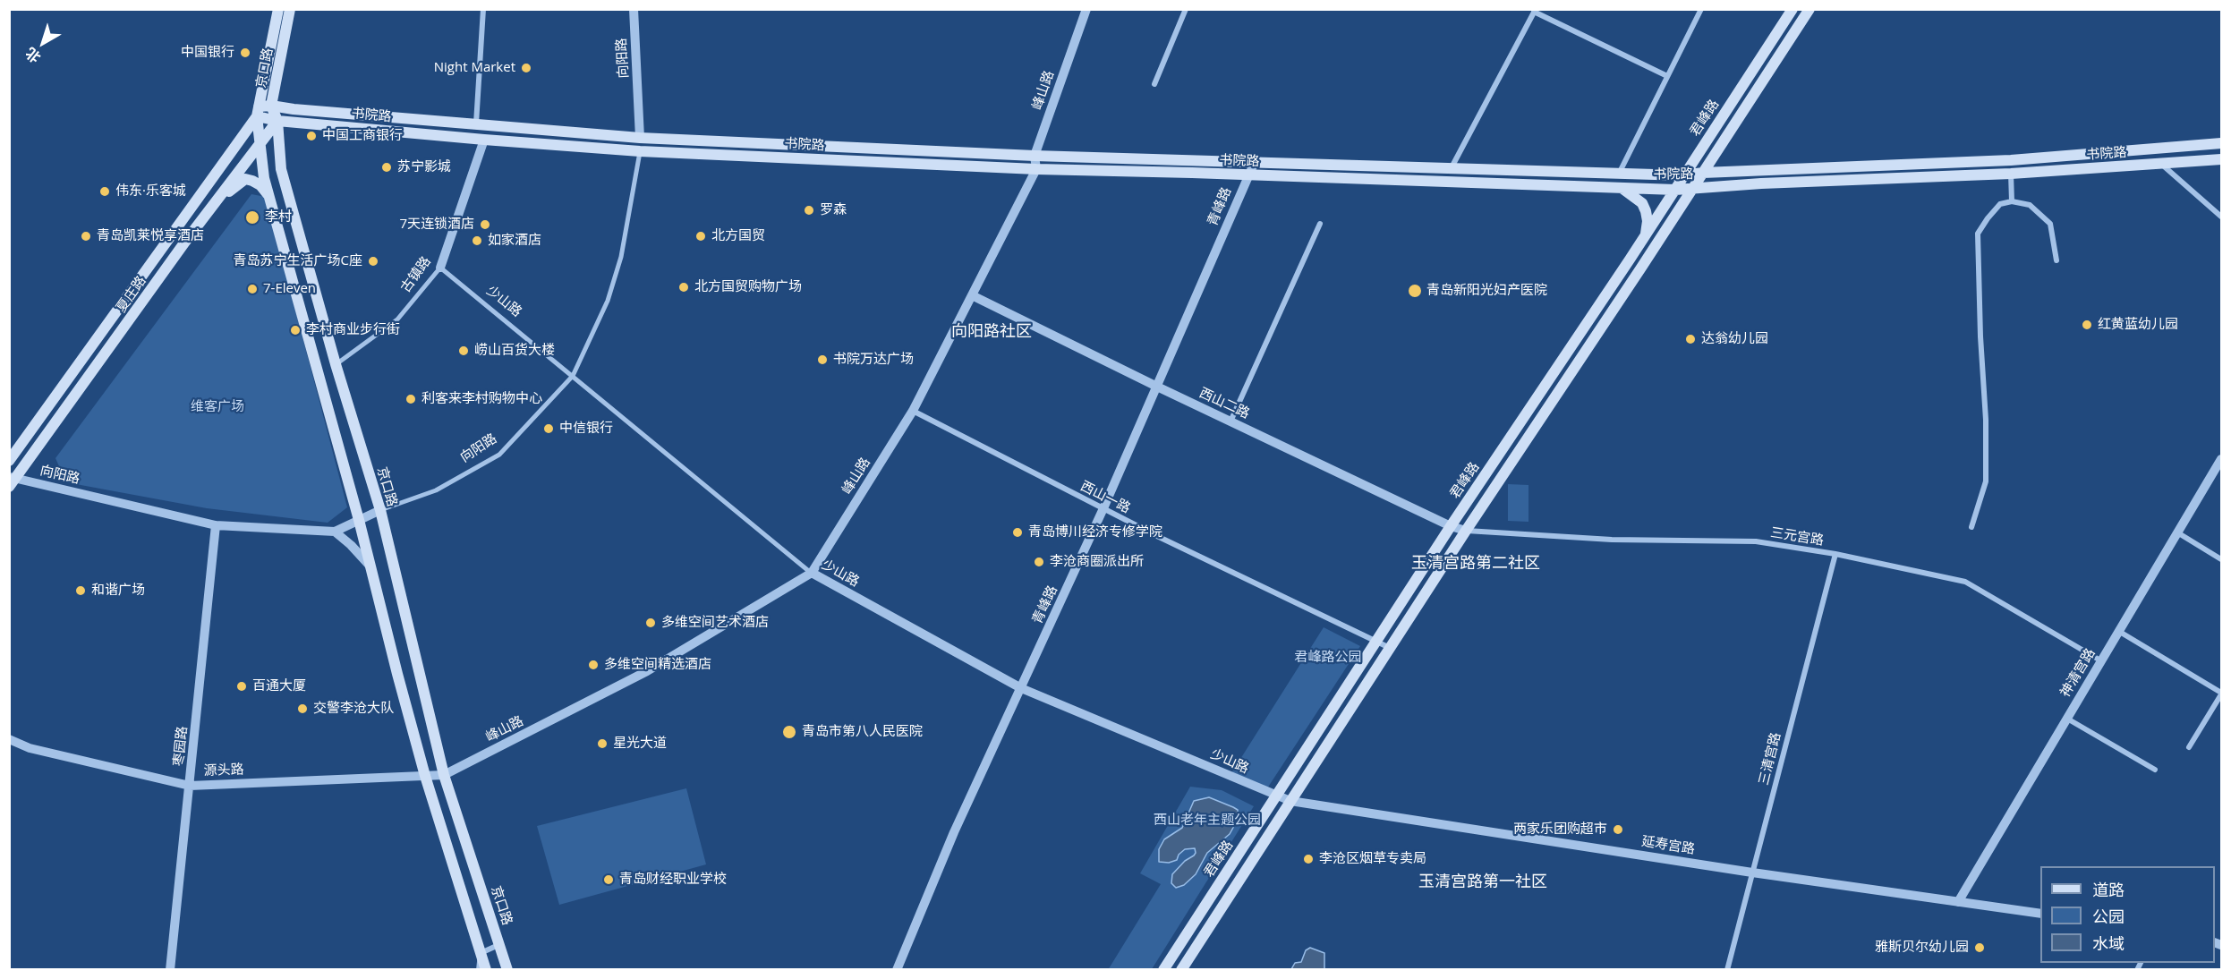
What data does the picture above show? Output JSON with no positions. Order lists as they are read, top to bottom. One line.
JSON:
{"streets":{"main road":["向阳路","京口路","书院路","君峰路","夏庄路"],"street":["峰山路","青峰路","古镇路","少山路","西山二路","西山一路","三元宫路","神清宫路","枣园路","三清宫路","源头路","延寿宫路"]},"crossings":[["向阳路","京口路"],["向阳路","书院路"],["向阳路","夏庄路"],["向阳路","少山路"],["向阳路","枣园路"],["京口路","峰山路"],["京口路","书院路"],["京口路","古镇路"],["京口路","夏庄路"],["京口路","源头路"],["峰山路","书院路"],["峰山路","少山路"],["峰山路","西山二路"],["峰山路","西山一路"],["峰山路","源头路"],["书院路","君峰路"],["书院路","青峰路"],["书院路","古镇路"],["书院路","夏庄路"],["君峰路","少山路"],["君峰路","西山二路"],["君峰路","西山一路"],["青峰路","少山路"],["青峰路","西山二路"],["青峰路","西山一路"],["古镇路","少山路"],["少山路","延寿宫路"],["西山二路","三元宫路"],["三元宫路","神清宫路"],["三元宫路","三清宫路"],["神清宫路","延寿宫路"],["枣园路","源头路"],["三清宫路","延寿宫路"]],"districts":["向阳路社区","玉清宫路第二社区","玉清宫路第一社区"],"parks":["维客广场","君峰路公园","西山老年主题公园"],"places":["中国银行","Night Market","中国工商银行","苏宁影城","伟东·乐客城","罗森","李村","7天连锁酒店","青岛凯莱悦享酒店","北方国贸","如家酒店","青岛苏宁生活广场C座","北方国贸购物广场","7-Eleven","青岛新阳光妇产医院","红黄蓝幼儿园","李村商业步行街","达翁幼儿园","崂山百货大楼","书院万达广场","利客来李村购物中心","中信银行","青岛博川经济专修学院","李沧商圈派出所","和谐广场","多维空间艺术酒店","多维空间精选酒店","百通大厦","交警李沧大队","青岛市第八人民医院","星光大道","两家乐团购超市","李沧区烟草专卖局","青岛财经职业学校","雅斯贝尔幼儿园"],"legend":["道路","公园","水域"],"north":"bottom left"}
